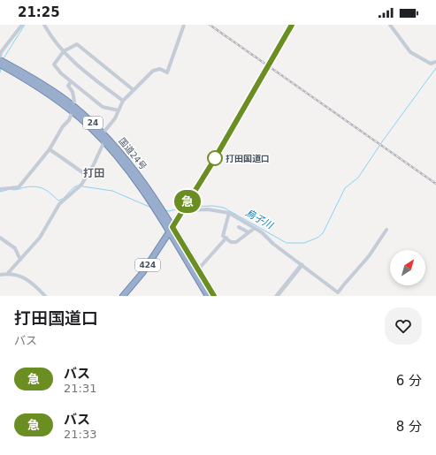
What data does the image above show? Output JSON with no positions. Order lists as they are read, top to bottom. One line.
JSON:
{"streets":{"highway":["24","国道24号","424"]},"crossings":[["国道24号","424"]],"districts":["打田"],"water":["烏子川"],"places":["打田国道口"],"lines":["bus line 急"],"north":"top right","page":{"status":"21:25","on_map":"急","heading":["打田国道口","バス"],"list":[{"mark":"急","name":"バス","note":"21:31","value":"6 分"},{"mark":"急","name":"バス","note":"21:33","value":"8 分"}]}}
